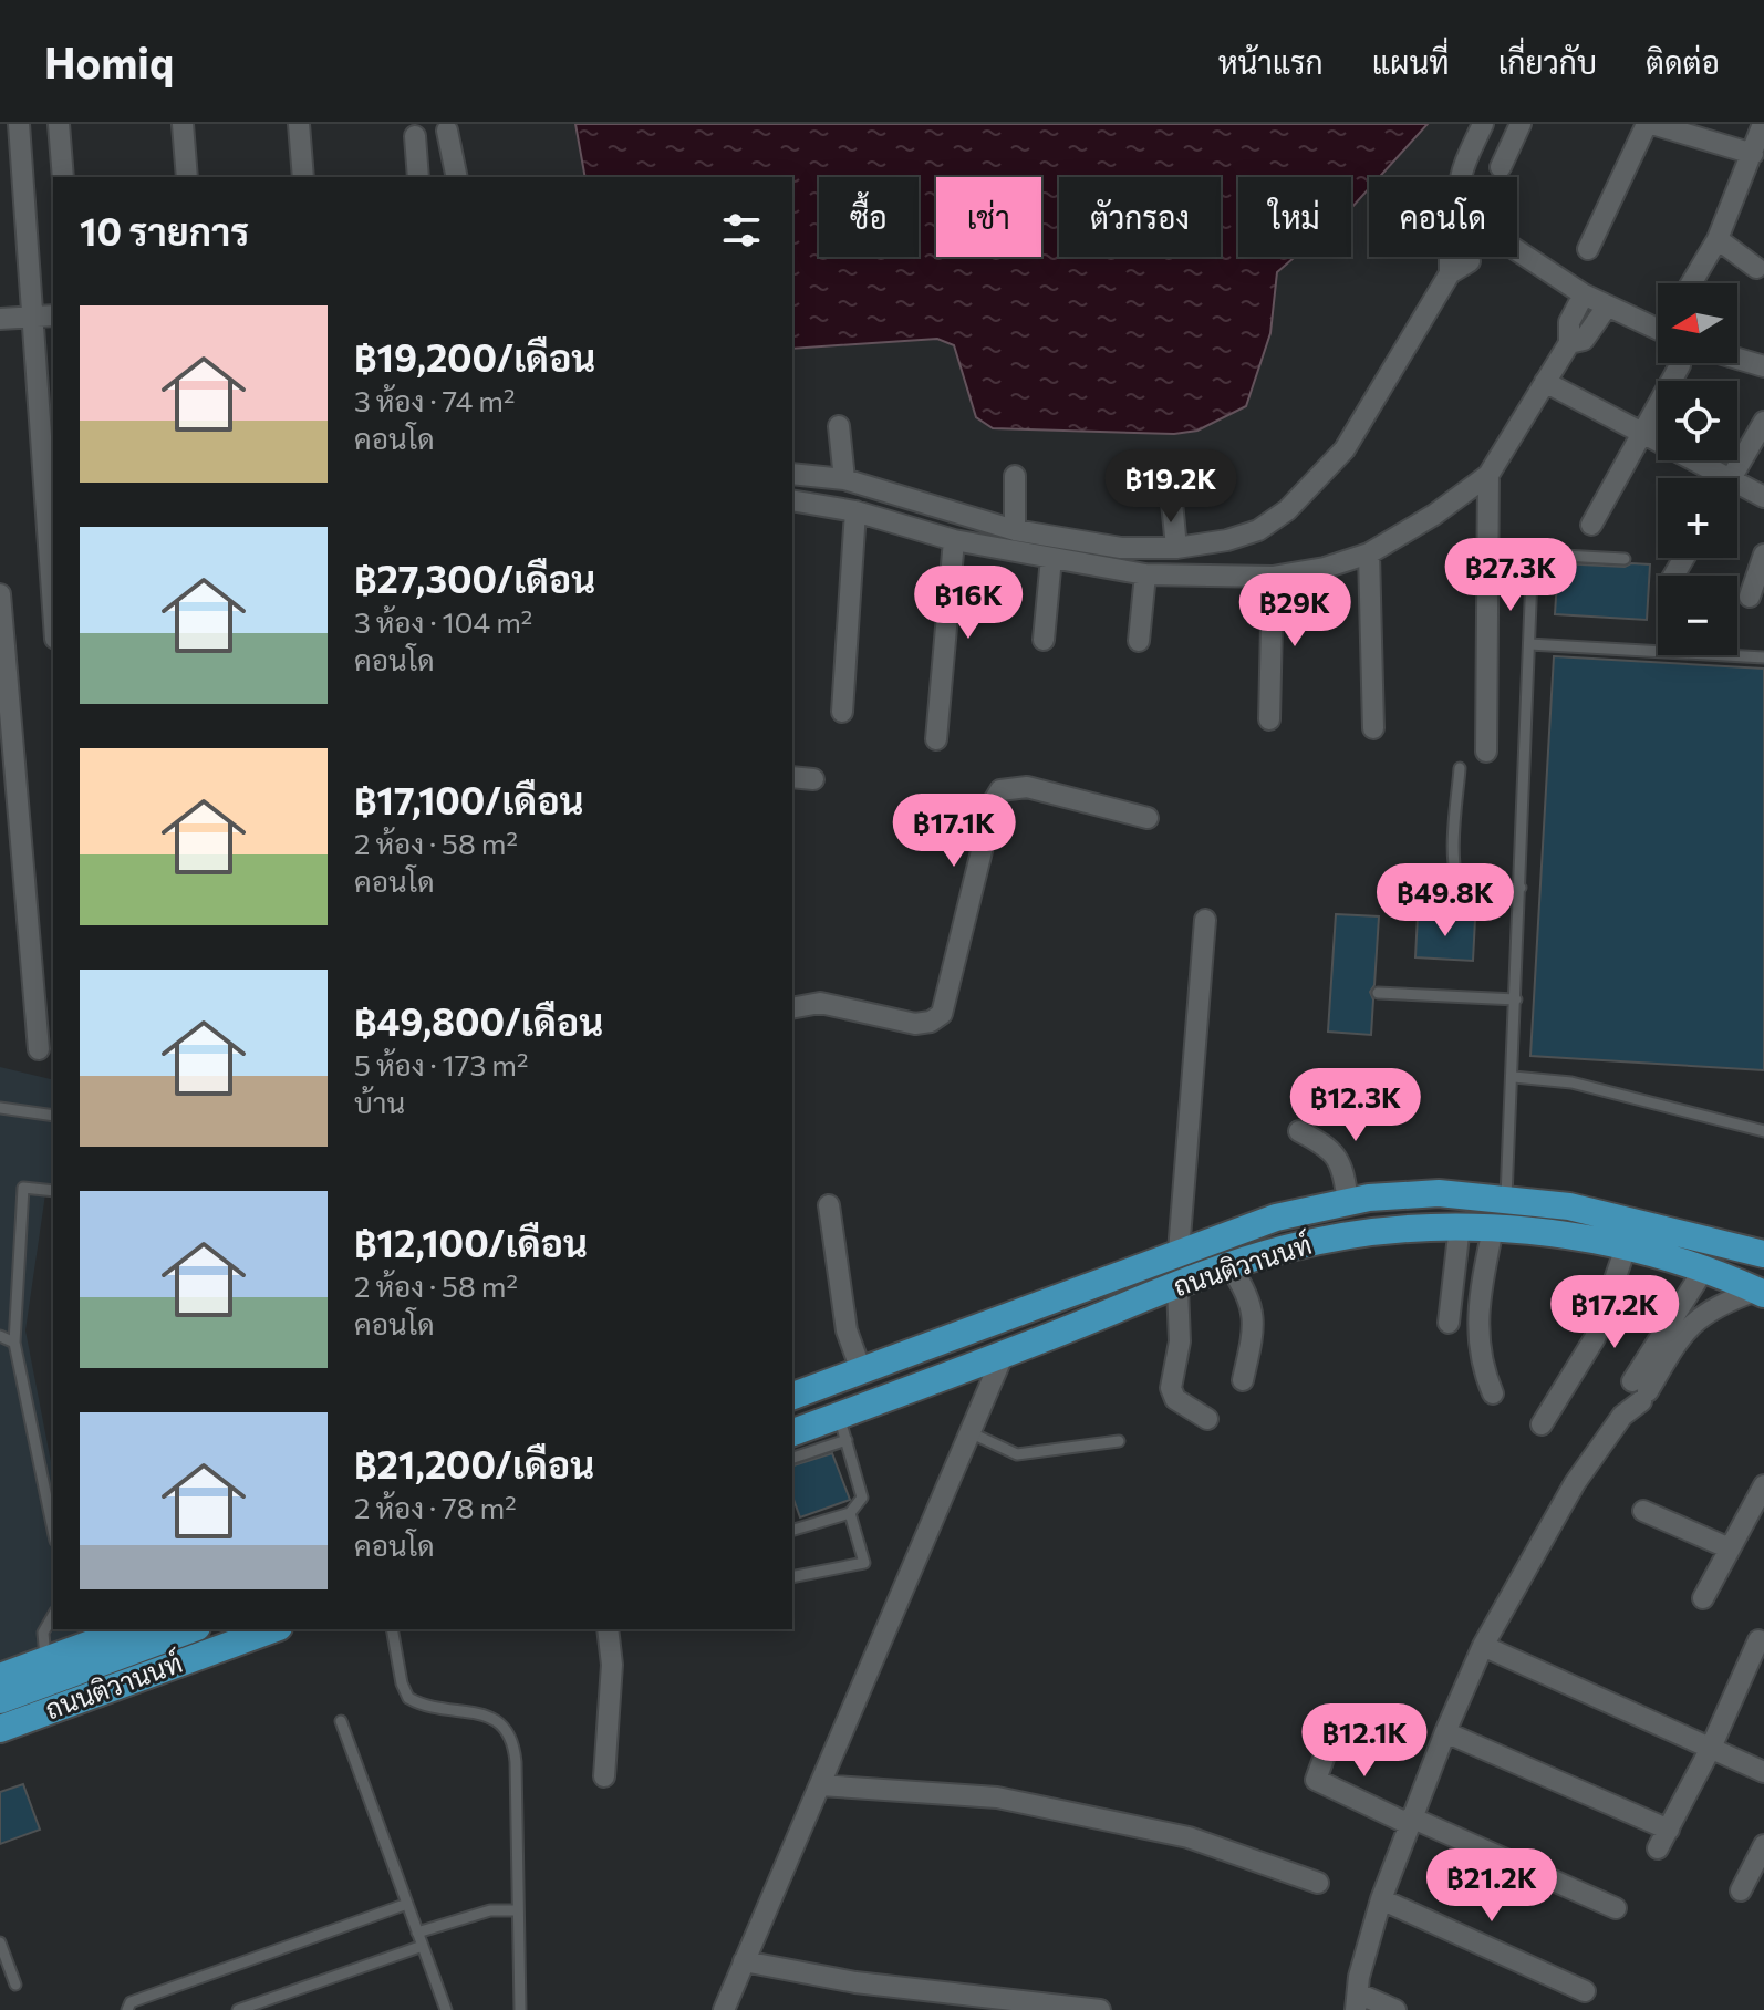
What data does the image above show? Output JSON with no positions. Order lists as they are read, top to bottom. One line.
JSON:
{"streets":{"main road":["ถนนติวานนท์"]},"north":"left","page":{"header":"Homiq","nav":["หน้าแรก","แผนที่","เกี่ยวกับ","ติดต่อ"],"chip":["ซื้อ","เช่า","ตัวกรอง","ใหม่","คอนโด"],"heading":"10 รายการ","map_buttons":["+","−"],"list":[{"name":"฿19,200/เดือน","note":"3 ห้อง · 74 m² · คอนโด"},{"name":"฿27,300/เดือน","note":"3 ห้อง · 104 m² · คอนโด"},{"name":"฿17,100/เดือน","note":"2 ห้อง · 58 m² · คอนโด"},{"name":"฿49,800/เดือน","note":"5 ห้อง · 173 m² · บ้าน"},{"name":"฿12,100/เดือน","note":"2 ห้อง · 58 m² · คอนโด"},{"name":"฿21,200/เดือน","note":"2 ห้อง · 78 m² · คอนโด"}],"price":["฿19.2K","฿27.3K","฿16K","฿29K","฿17.1K","฿49.8K","฿12.3K","฿17.2K","฿12.1K","฿21.2K"]}}
